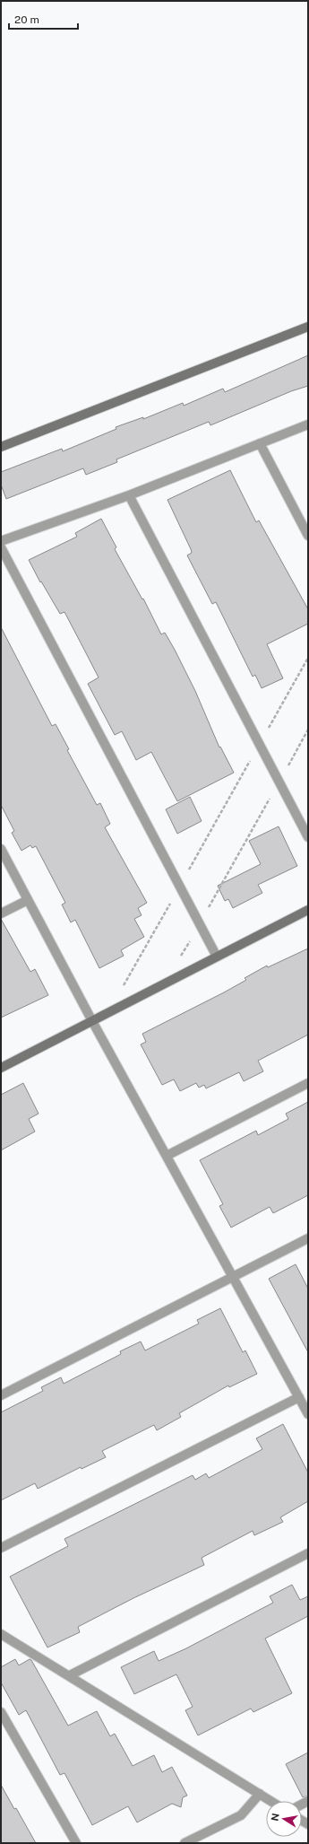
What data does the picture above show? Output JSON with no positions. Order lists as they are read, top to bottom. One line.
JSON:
{"scale_bar":"20 m","north":"left"}
